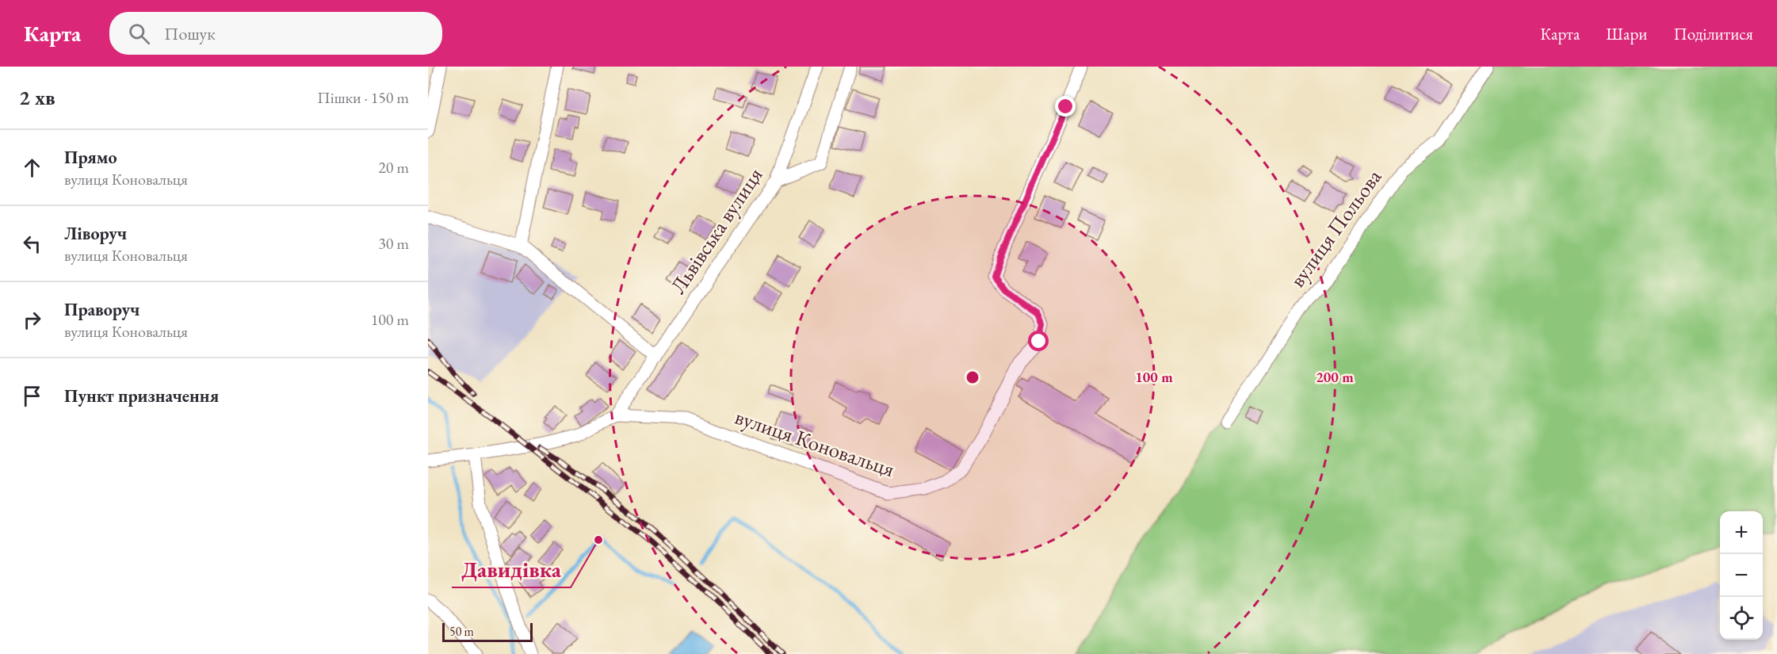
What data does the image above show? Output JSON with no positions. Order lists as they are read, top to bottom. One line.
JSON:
{"streets":{"street":["вулиця Польова","Львівська вулиця","вулиця Коновальця"]},"crossings":[["Львівська вулиця","вулиця Коновальця"]],"places":["Давидівка"],"scale_bar":"50 m","page":{"header":"Карта","search":"Пошук","nav":["Карта","Шари","Поділитися"],"heading":["2 хв","Пішки · 150 m"],"list":[["Прямо","вулиця Коновальця","20 m"],["Ліворуч","вулиця Коновальця","30 m"],["Праворуч","вулиця Коновальця","100 m"],"Пункт призначення"],"map_buttons":["+","−"],"scale":"50 m"},"rings":["100 m","200 m"]}
